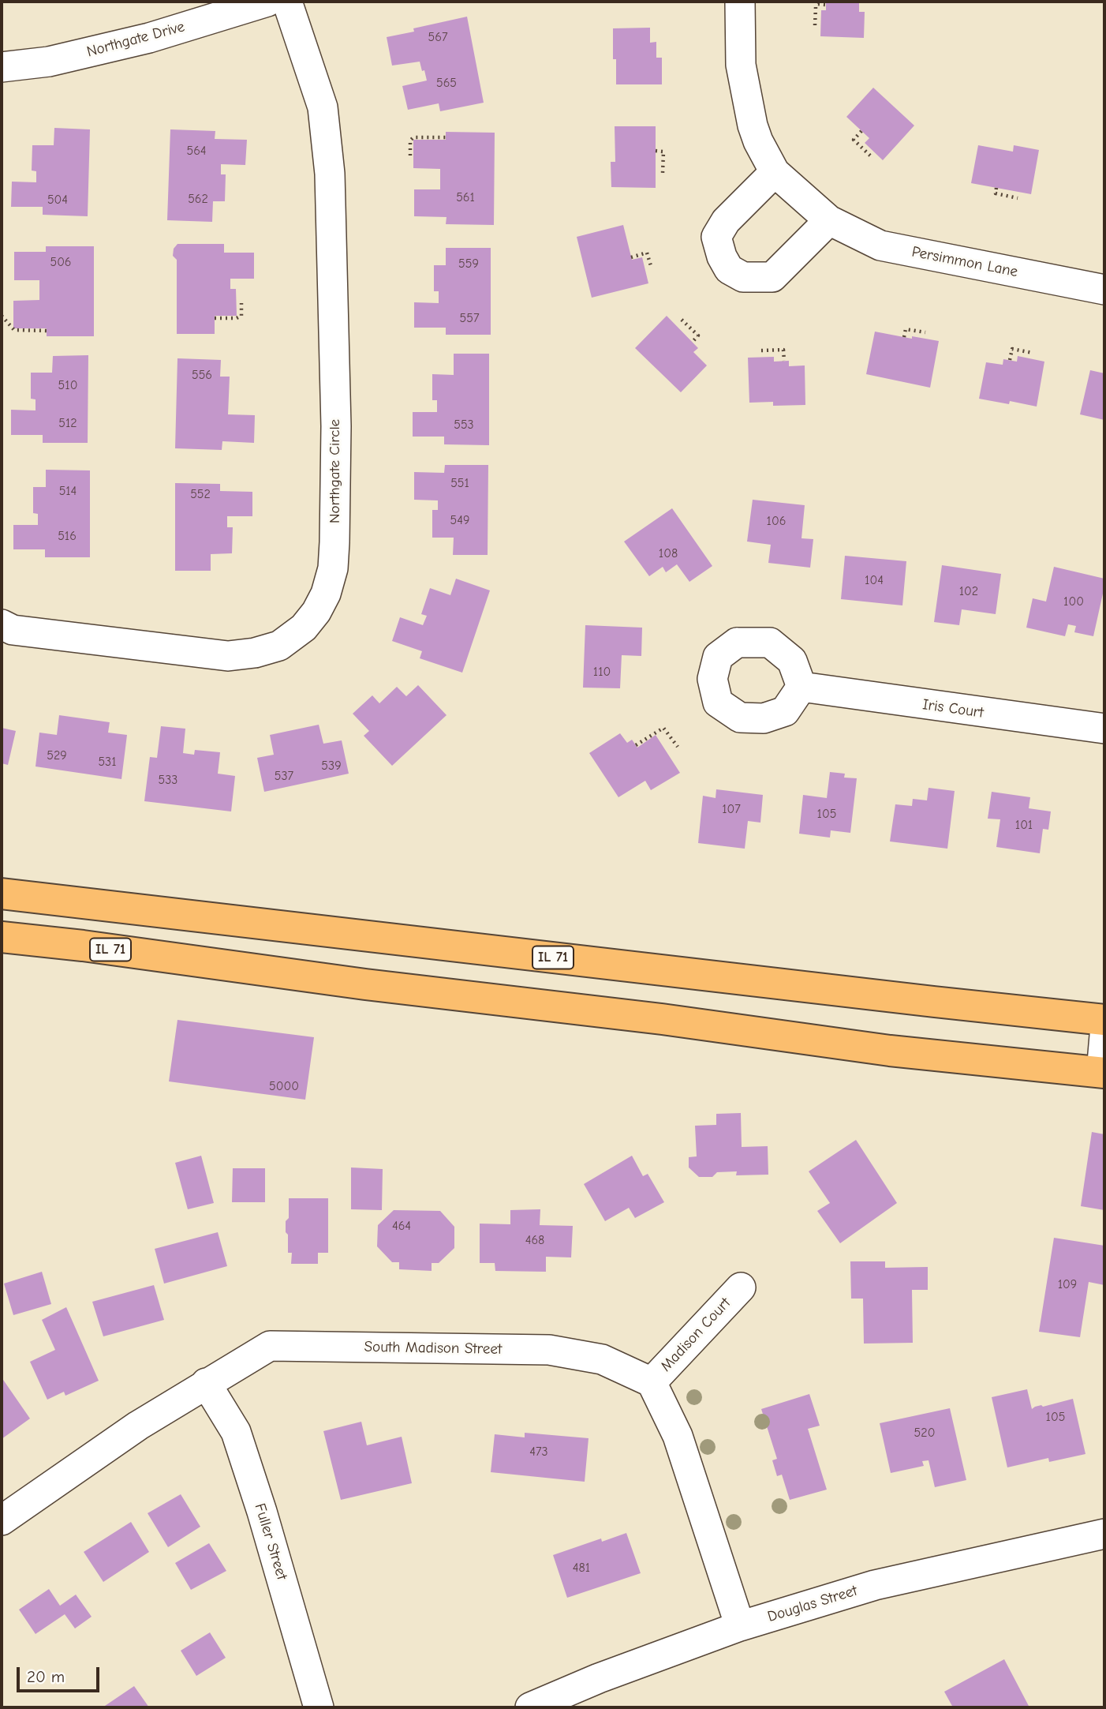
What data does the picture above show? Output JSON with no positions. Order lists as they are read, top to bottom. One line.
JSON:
{"streets":{"main road":["IL 71"],"street":["Northgate Drive","Persimmon Lane","Northgate Circle","Iris Court","Madison Court","South Madison Street","Fuller Street","Douglas Street"]},"crossings":[["Madison Court","South Madison Street"],["South Madison Street","Fuller Street"]],"house_numbers":["567","565","564","561","562","504","506","559","557","556","510","512","553","551","514","552","549","106","516","108","104","102","100","110","529","531","539","537","533","107","105","101","5000","464","468","109","105","520","473","481"],"scale_bar":"20 m"}
